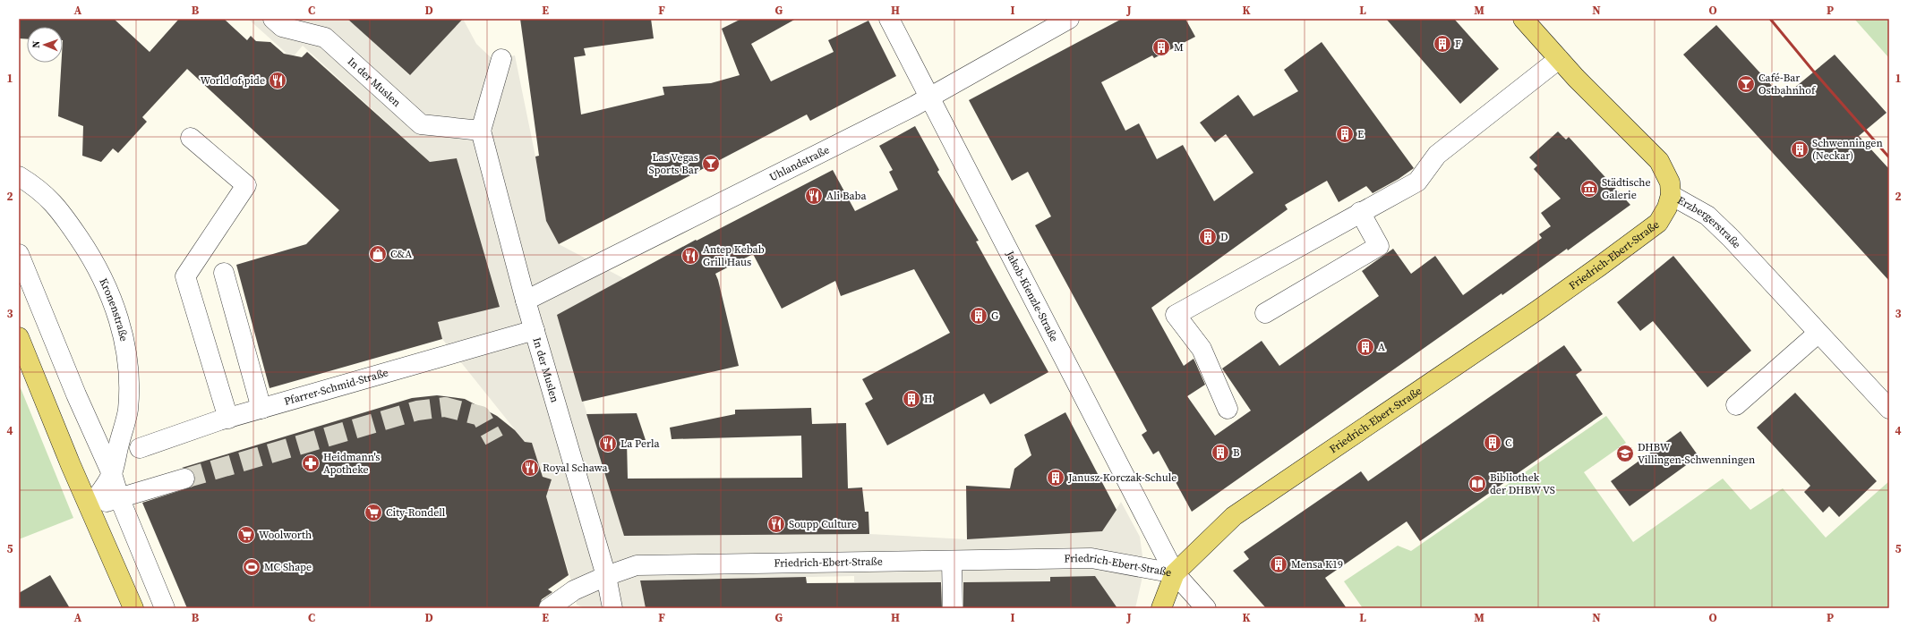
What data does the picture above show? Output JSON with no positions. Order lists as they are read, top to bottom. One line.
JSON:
{"streets":{"main road":["Erzbergerstraße","Friedrich-Ebert-Straße"],"street":["In der Muslen","Uhlandstraße","Jakob-Kienzle-Straße","Kronenstraße","Pfarrer-Schmid-Straße"]},"crossings":[["In der Muslen","Uhlandstraße"],["In der Muslen","Friedrich-Ebert-Straße"],["In der Muslen","Pfarrer-Schmid-Straße"],["Uhlandstraße","Jakob-Kienzle-Straße"],["Erzbergerstraße","Friedrich-Ebert-Straße"],["Friedrich-Ebert-Straße","Jakob-Kienzle-Straße"]],"places":{"building":["F","M","E","Schwenningen (Neckar)","D","G","A","H","C","B","Janusz-Korczak-Schule","Mensa K19"],"restaurant":["World of pide","Ali Baba","Antep Kebab Grill Haus","La Perla","Royal Schawa","Soupp Culture"],"bar":["Café-Bar Ostbahnhof","Las Vegas Sports Bar"],"museum":["Städtische Galerie"],"shop":["C&A"],"school or university":["DHBW Villingen-Schwenningen"],"pharmacy":["Heidmann's Apotheke"],"library":["Bibliothek der DHBW VS"],"supermarket":["City-Rondell","Woolworth"],"sports":["MC Shape"]},"north":"left","grid":{"columns":["A","B","C","D","E","F","G","H","I","J","K","L","M","N","O","P"],"rows":["1","2","3","4","5"]}}
